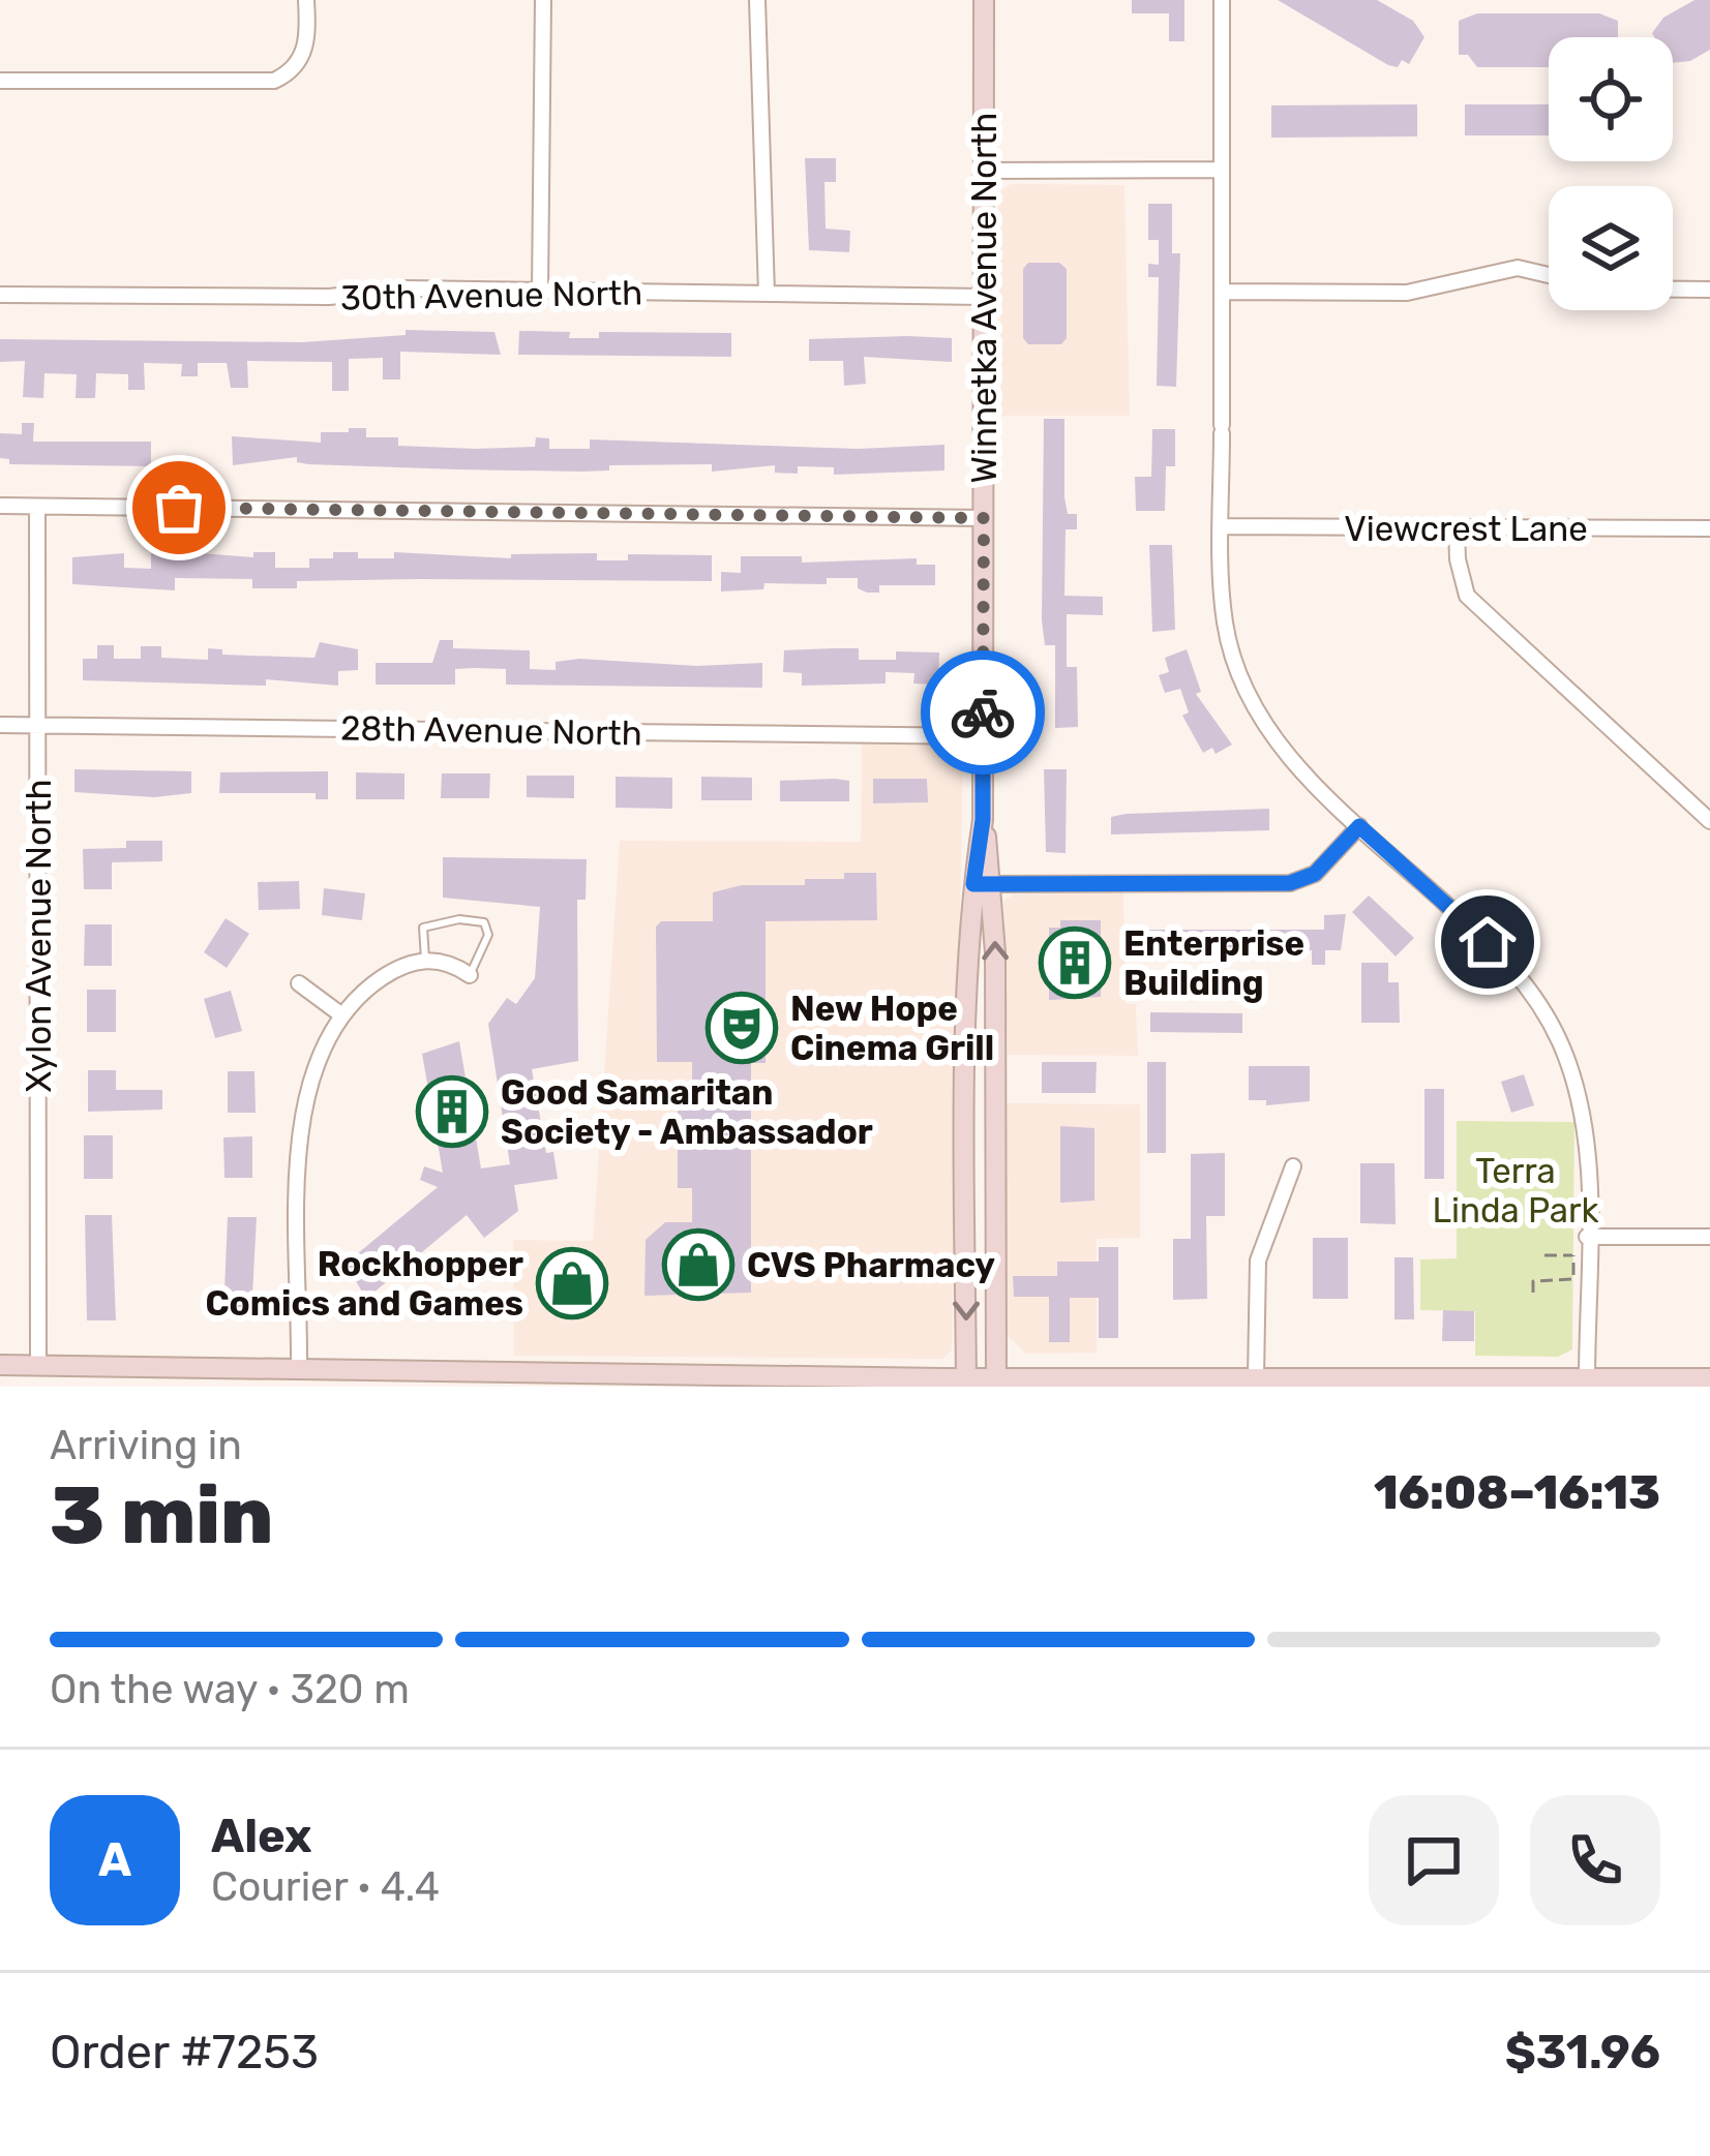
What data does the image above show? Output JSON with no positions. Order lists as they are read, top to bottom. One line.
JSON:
{"streets":{"main road":["Winnetka Avenue North"],"street":["30th Avenue North","Viewcrest Lane","28th Avenue North","Xylon Avenue North"]},"crossings":[["30th Avenue North","Winnetka Avenue North"],["Winnetka Avenue North","28th Avenue North"],["28th Avenue North","Xylon Avenue North"]],"parks":["Terra Linda Park"],"places":{"building":["Enterprise Building","Good Samaritan Society - Ambassador"],"theatre":["New Hope Cinema Grill"],"shop":["CVS Pharmacy","Rockhopper Comics and Games"]},"page":{"heading":["3 min","Arriving in","16:08–16:13"],"panel":["Alex","Courier · 4.4","Order #7253","$31.96"],"bar":"On the way · 320 m","round":"A"}}
